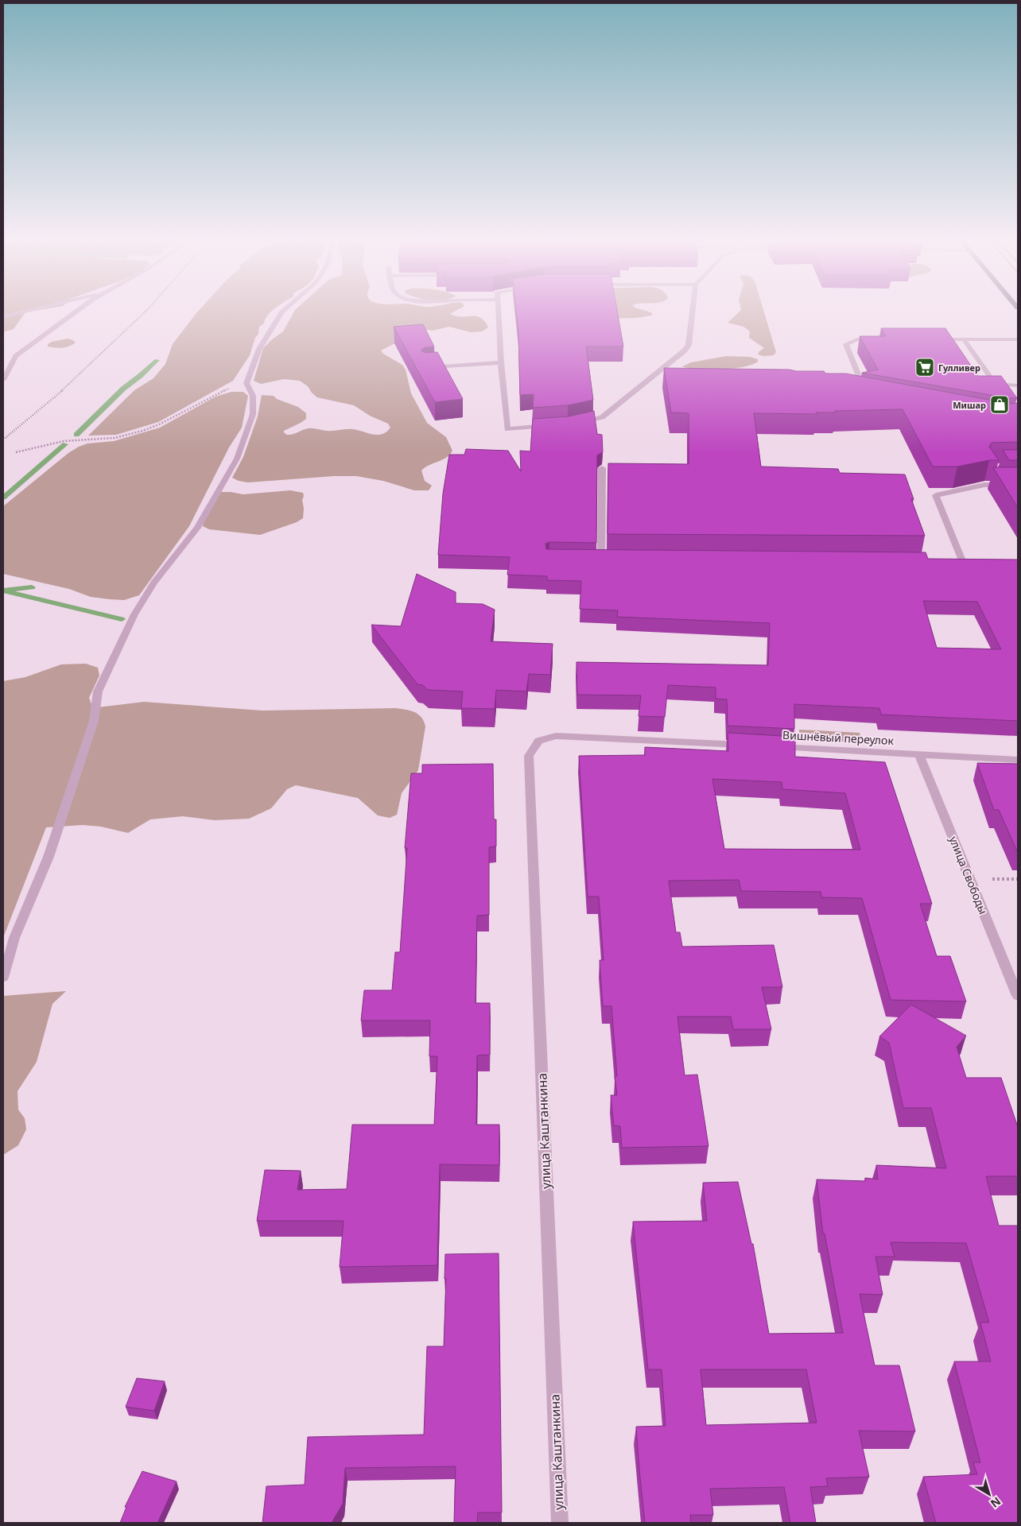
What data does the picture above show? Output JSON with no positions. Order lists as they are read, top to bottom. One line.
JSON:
{"streets":{"street":["Вишнёвый переулок","улица Свободы","улица Каштанкина"]},"crossings":[["Вишнёвый переулок","улица Свободы"]],"places":{"supermarket":["Гулливер"],"shop":["Мишар"]},"north":"bottom right"}
